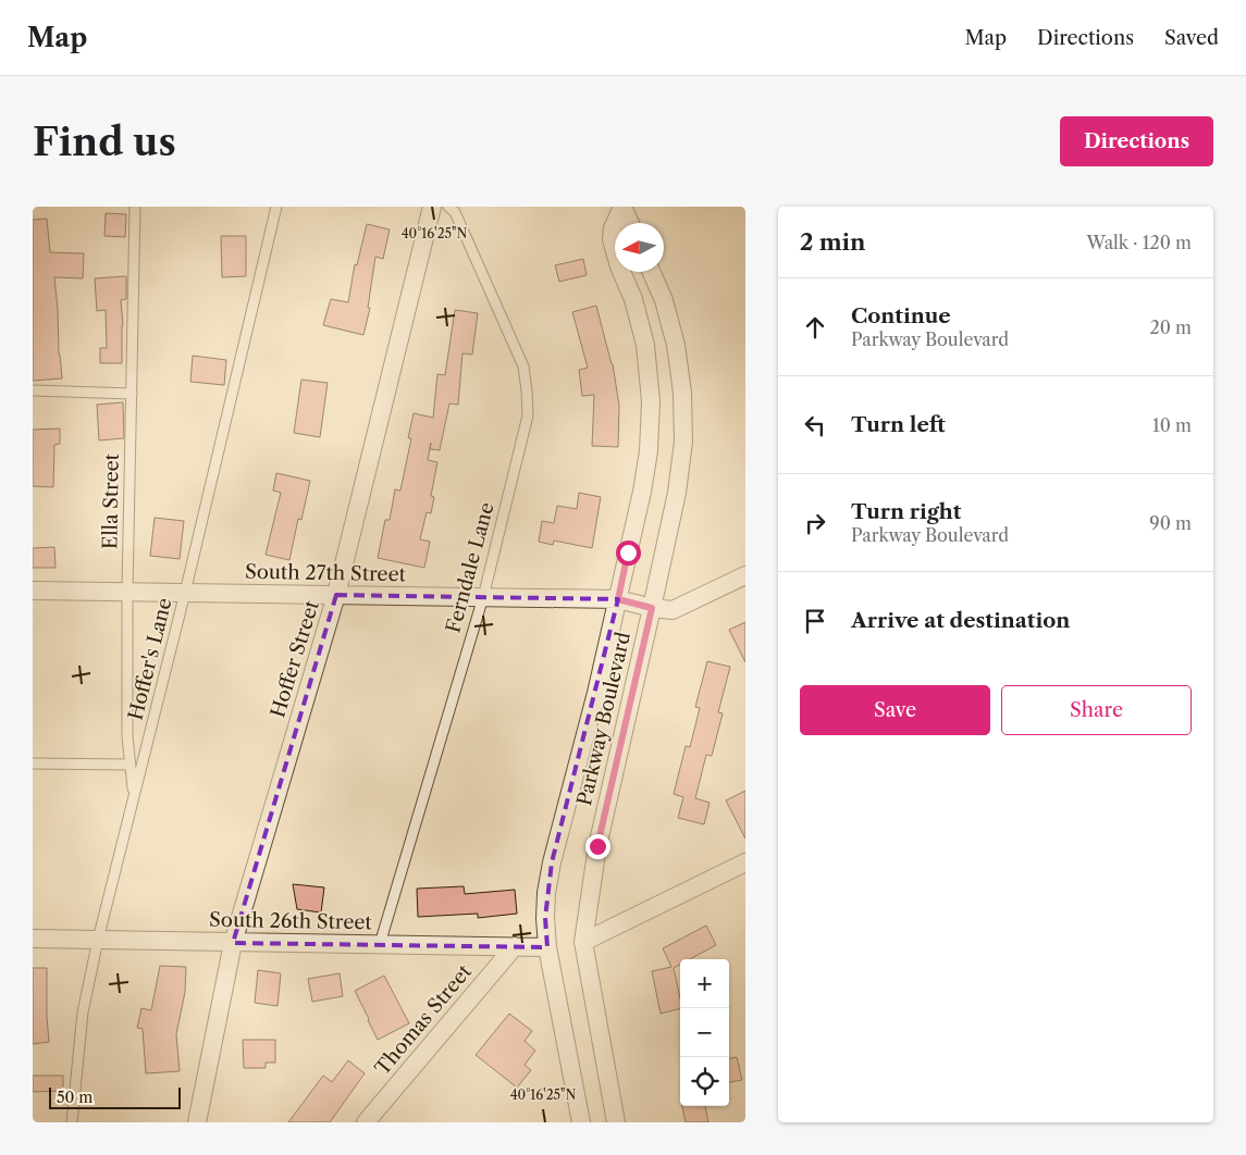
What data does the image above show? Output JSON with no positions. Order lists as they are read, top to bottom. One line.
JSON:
{"streets":{"street":["South 27th Street","Hoffer Street","Parkway Boulevard","South 26th Street","Thomas Street"],"lane":["Ella Street","Ferndale Lane","Hoffer's Lane"]},"crossings":[["Ella Street","South 27th Street"],["Ella Street","Hoffer's Lane"],["Ferndale Lane","South 27th Street"],["Ferndale Lane","South 26th Street"],["South 27th Street","Hoffer's Lane"],["South 27th Street","Hoffer Street"],["South 27th Street","Parkway Boulevard"],["Hoffer's Lane","South 26th Street"],["Hoffer Street","South 26th Street"],["Parkway Boulevard","South 26th Street"],["South 26th Street","Thomas Street"]],"scale_bar":"50 m","north":"left","page":{"header":"Map","nav":["Map","Directions","Saved"],"buttons":["Directions",["Save","Share"]],"title":"Find us","heading":["2 min","Walk · 120 m"],"list":[["Continue","Parkway Boulevard","20 m"],["Turn left","10 m"],["Turn right","Parkway Boulevard","90 m"],"Arrive at destination"],"map_buttons":["+","−"],"scale":"50 m"},"coordinates":["40°16'25\"N"]}
